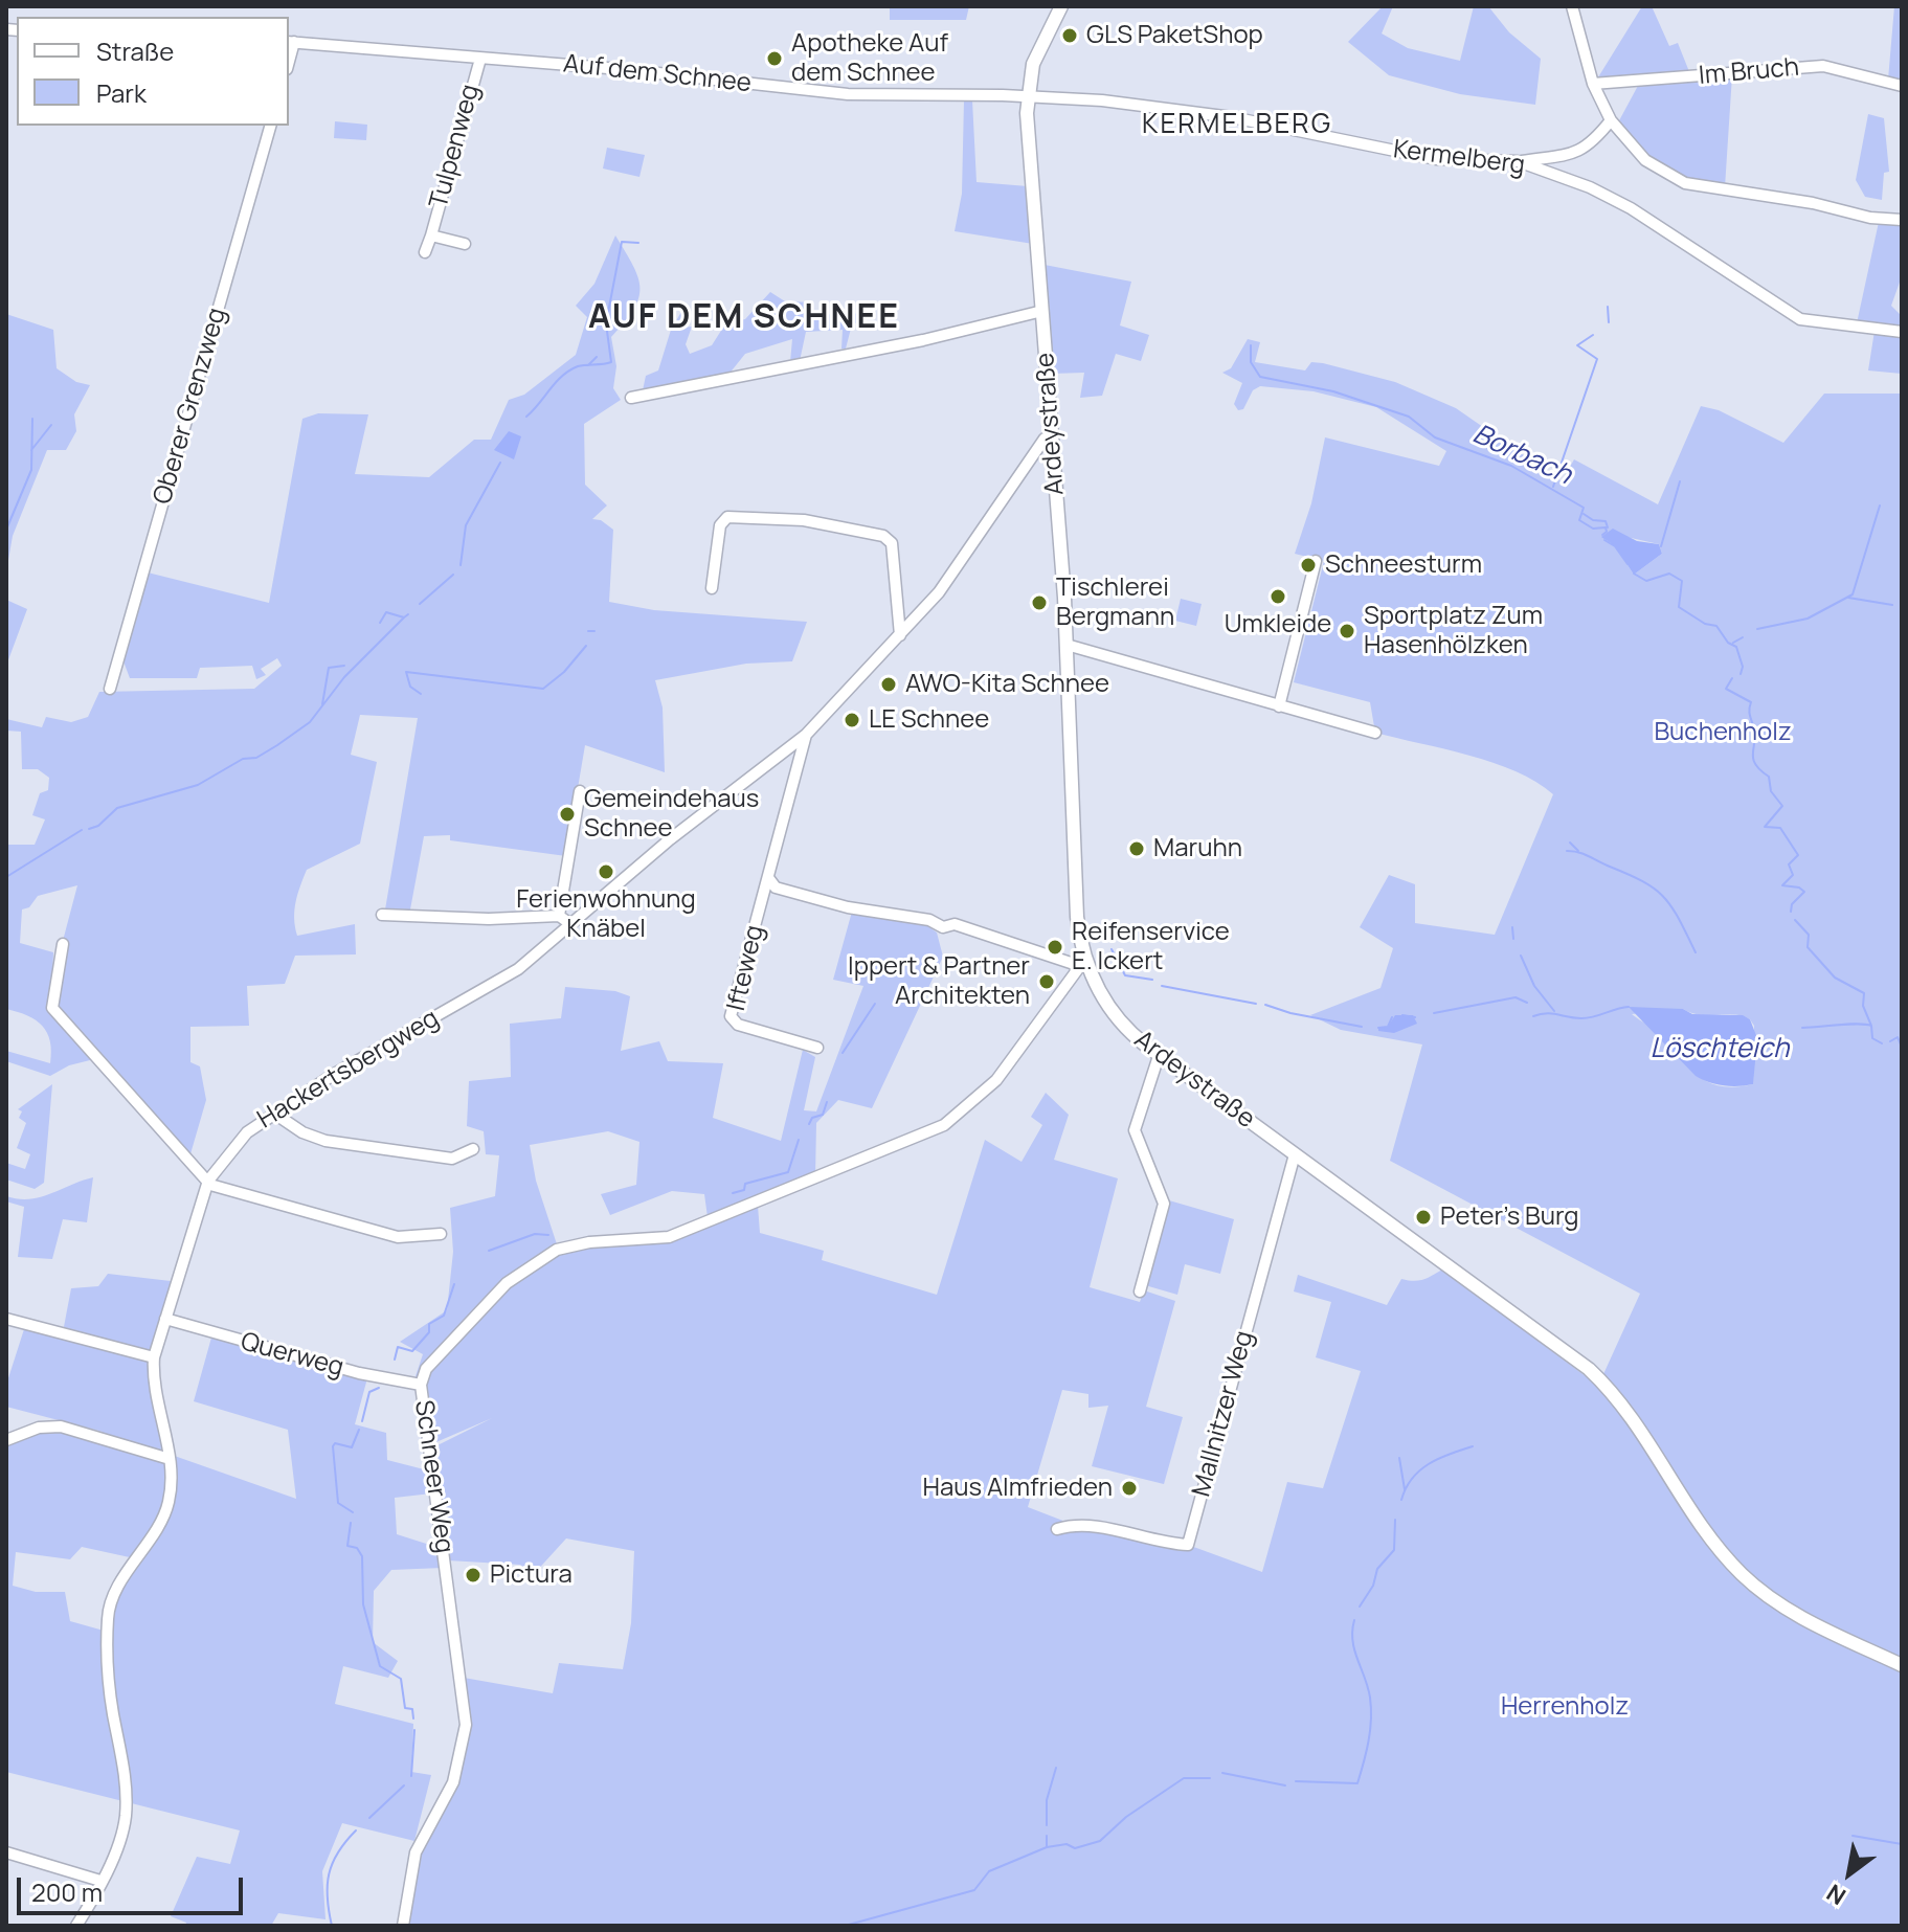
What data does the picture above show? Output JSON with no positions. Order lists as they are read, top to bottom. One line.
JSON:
{"streets":{"main road":["Ardeystraße"],"street":["Im Bruch","Auf dem Schnee","Tulpenweg","Kermelberg","Oberer Grenzweg","Ifteweg","Hackertsbergweg","Querweg","Mallnitzer Weg","Schneer Weg"]},"crossings":[["Auf dem Schnee","Tulpenweg"],["Auf dem Schnee","Kermelberg"],["Auf dem Schnee","Ardeystraße"],["Kermelberg","Ardeystraße"],["Ardeystraße","Hackertsbergweg"],["Ardeystraße","Mallnitzer Weg"],["Ardeystraße","Schneer Weg"],["Ifteweg","Hackertsbergweg"],["Hackertsbergweg","Querweg"],["Querweg","Schneer Weg"]],"districts":["KERMELBERG","AUF DEM SCHNEE"],"water":["Borbach","Löschteich"],"parks":["Buchenholz","Herrenholz"],"places":["GLS PaketShop","Apotheke Auf dem Schnee","Schneesturm","Umkleide","Tischlerei Bergmann","Sportplatz Zum Hasenhölzken","AWO-Kita Schnee","LE Schnee","Gemeindehaus Schnee","Maruhn","Ferienwohnung Knäbel","Reifenservice E. Ickert","Ippert & Partner Architekten","Peter’s Burg","Haus Almfrieden","Pictura"],"legend":["Straße","Park"],"scale_bar":"200 m","north":"bottom left"}
